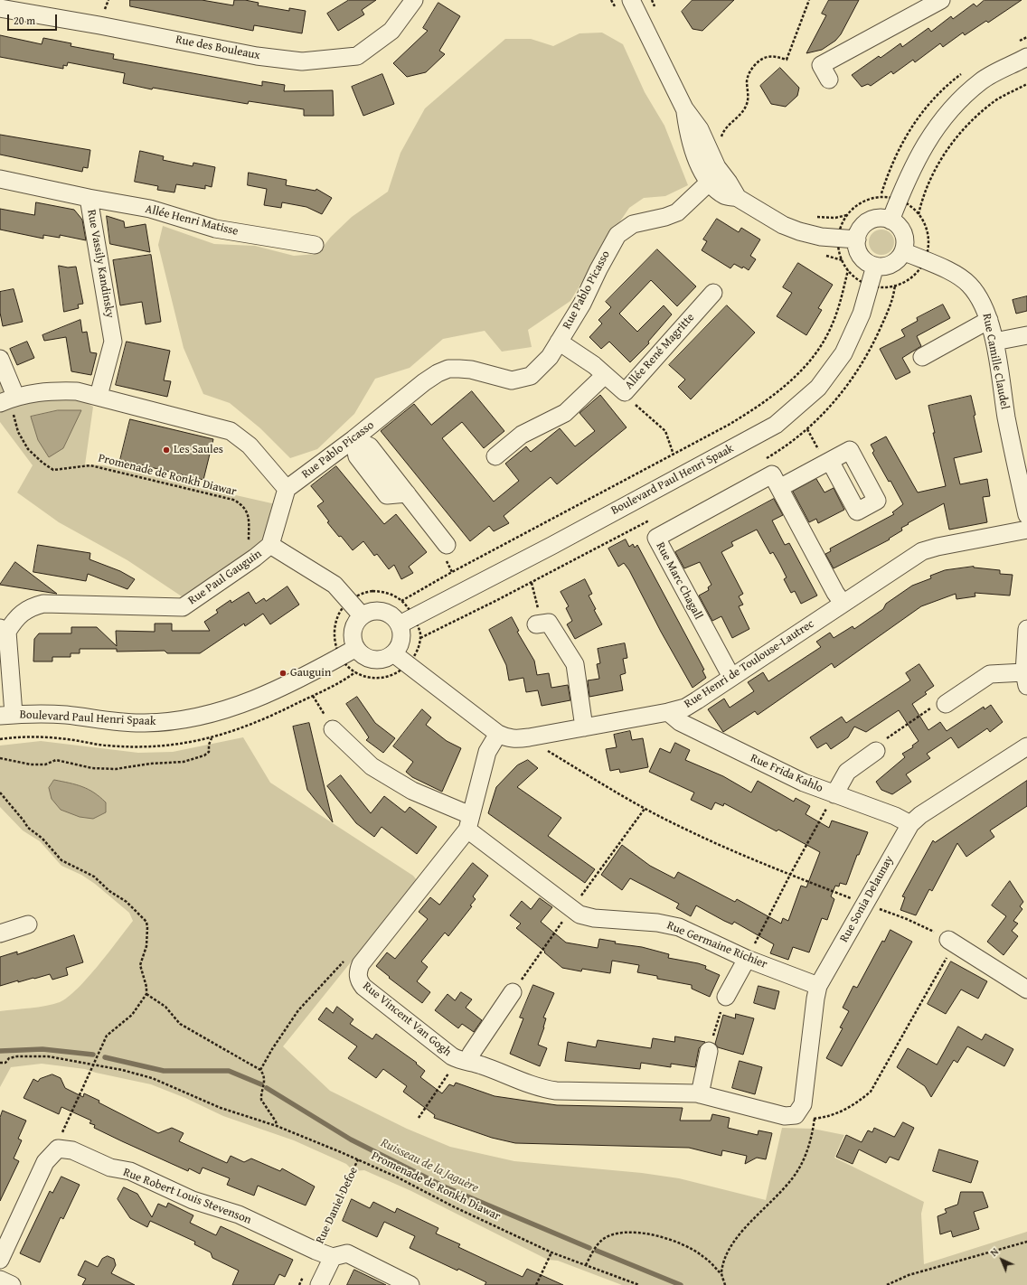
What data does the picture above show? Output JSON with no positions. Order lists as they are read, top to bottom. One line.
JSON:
{"streets":{"street":["Rue des Bouleaux","Allée Henri Matisse","Rue Vassily Kandinsky","Rue Pablo Picasso","Allée René Magritte","Rue Camille Claudel","Boulevard Paul Henri Spaak","Rue Paul Gauguin","Rue Marc Chagall","Rue Henri de Toulouse-Lautrec","Rue Frida Kahlo","Rue Sonia Delaunay","Rue Germaine Richier","Rue Vincent Van Gogh","Rue Robert Louis Stevenson","Rue Daniel Defoe"],"path":["Promenade de Ronkh Diawar"]},"crossings":[["Allée Henri Matisse","Rue Vassily Kandinsky"],["Rue Pablo Picasso","Allée René Magritte"],["Rue Camille Claudel","Boulevard Paul Henri Spaak"],["Promenade de Ronkh Diawar","Rue Paul Gauguin"],["Promenade de Ronkh Diawar","Rue Daniel Defoe"],["Boulevard Paul Henri Spaak","Rue Paul Gauguin"],["Boulevard Paul Henri Spaak","Rue Henri de Toulouse-Lautrec"],["Rue Paul Gauguin","Rue Henri de Toulouse-Lautrec"],["Rue Marc Chagall","Rue Henri de Toulouse-Lautrec"],["Rue Henri de Toulouse-Lautrec","Rue Frida Kahlo"],["Rue Henri de Toulouse-Lautrec","Rue Vincent Van Gogh"],["Rue Frida Kahlo","Rue Sonia Delaunay"],["Rue Sonia Delaunay","Rue Germaine Richier"],["Rue Sonia Delaunay","Rue Vincent Van Gogh"],["Rue Germaine Richier","Rue Vincent Van Gogh"],["Rue Robert Louis Stevenson","Rue Daniel Defoe"]],"water":["Ruisseau de la Jaguère"],"places":["Les Saules","Gauguin"],"scale_bar":"20 m","north":"top left"}
